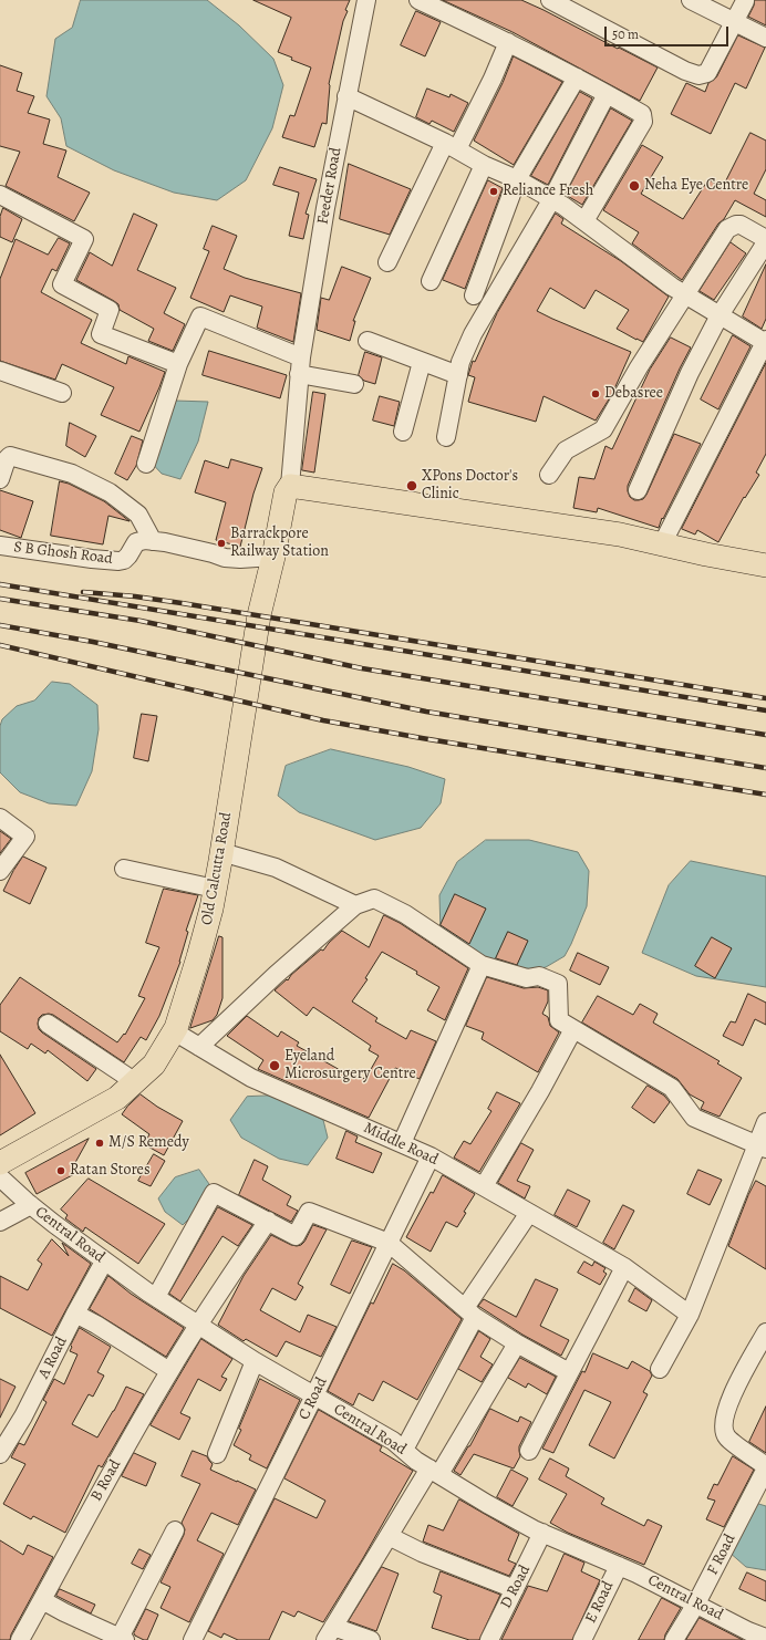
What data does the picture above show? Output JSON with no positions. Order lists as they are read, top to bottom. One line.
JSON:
{"streets":{"main road":["Old Calcutta Road"],"street":["Feeder Road","S B Ghosh Road","Middle Road","Central Road","A Road","C Road","B Road","F Road","D Road","E Road"]},"crossings":[["Feeder Road","Old Calcutta Road"],["S B Ghosh Road","Old Calcutta Road"],["Old Calcutta Road","Middle Road"],["Middle Road","C Road"],["Central Road","A Road"],["Central Road","C Road"],["Central Road","B Road"],["Central Road","F Road"],["Central Road","D Road"],["Central Road","E Road"]],"places":["Neha Eye Centre","Reliance Fresh","Debasree","XPons Doctor's Clinic","Barrackpore Railway Station","Eyeland Microsurgery Centre","M/S Remedy","Ratan Stores"],"scale_bar":"50 m"}
